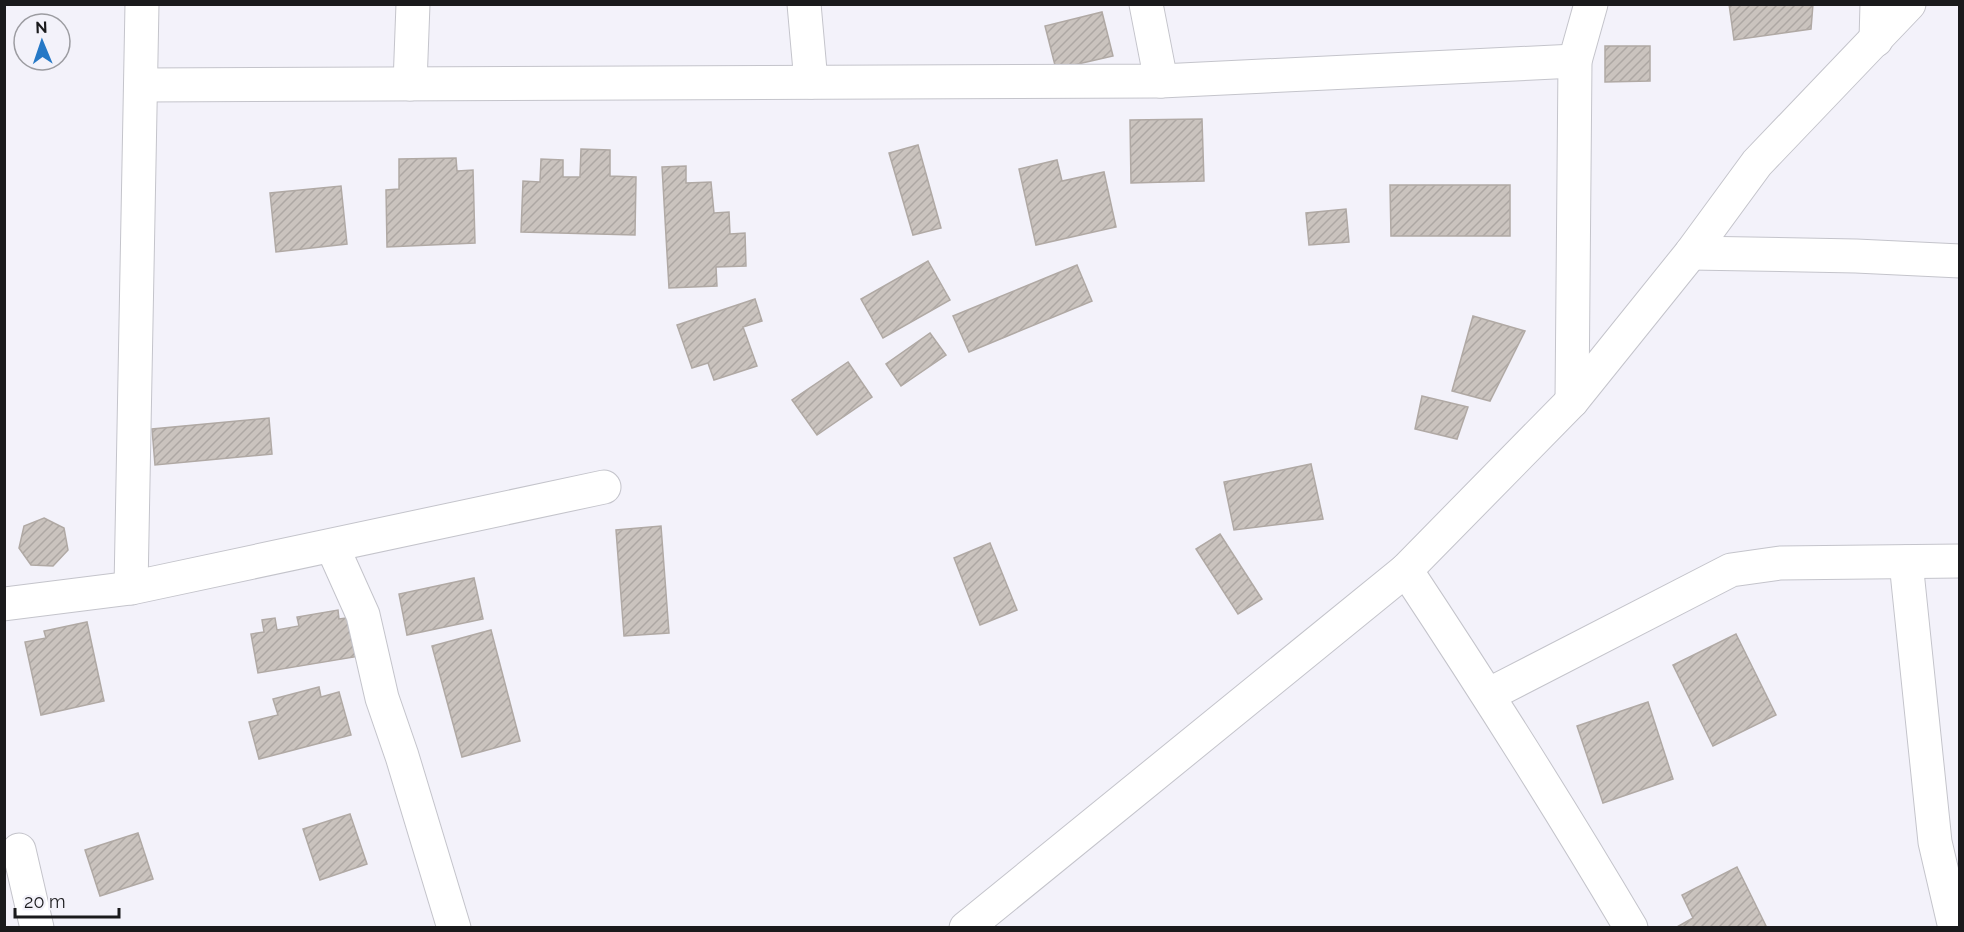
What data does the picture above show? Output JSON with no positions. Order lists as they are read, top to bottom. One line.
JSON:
{"scale_bar":"20 m","north":"top"}
